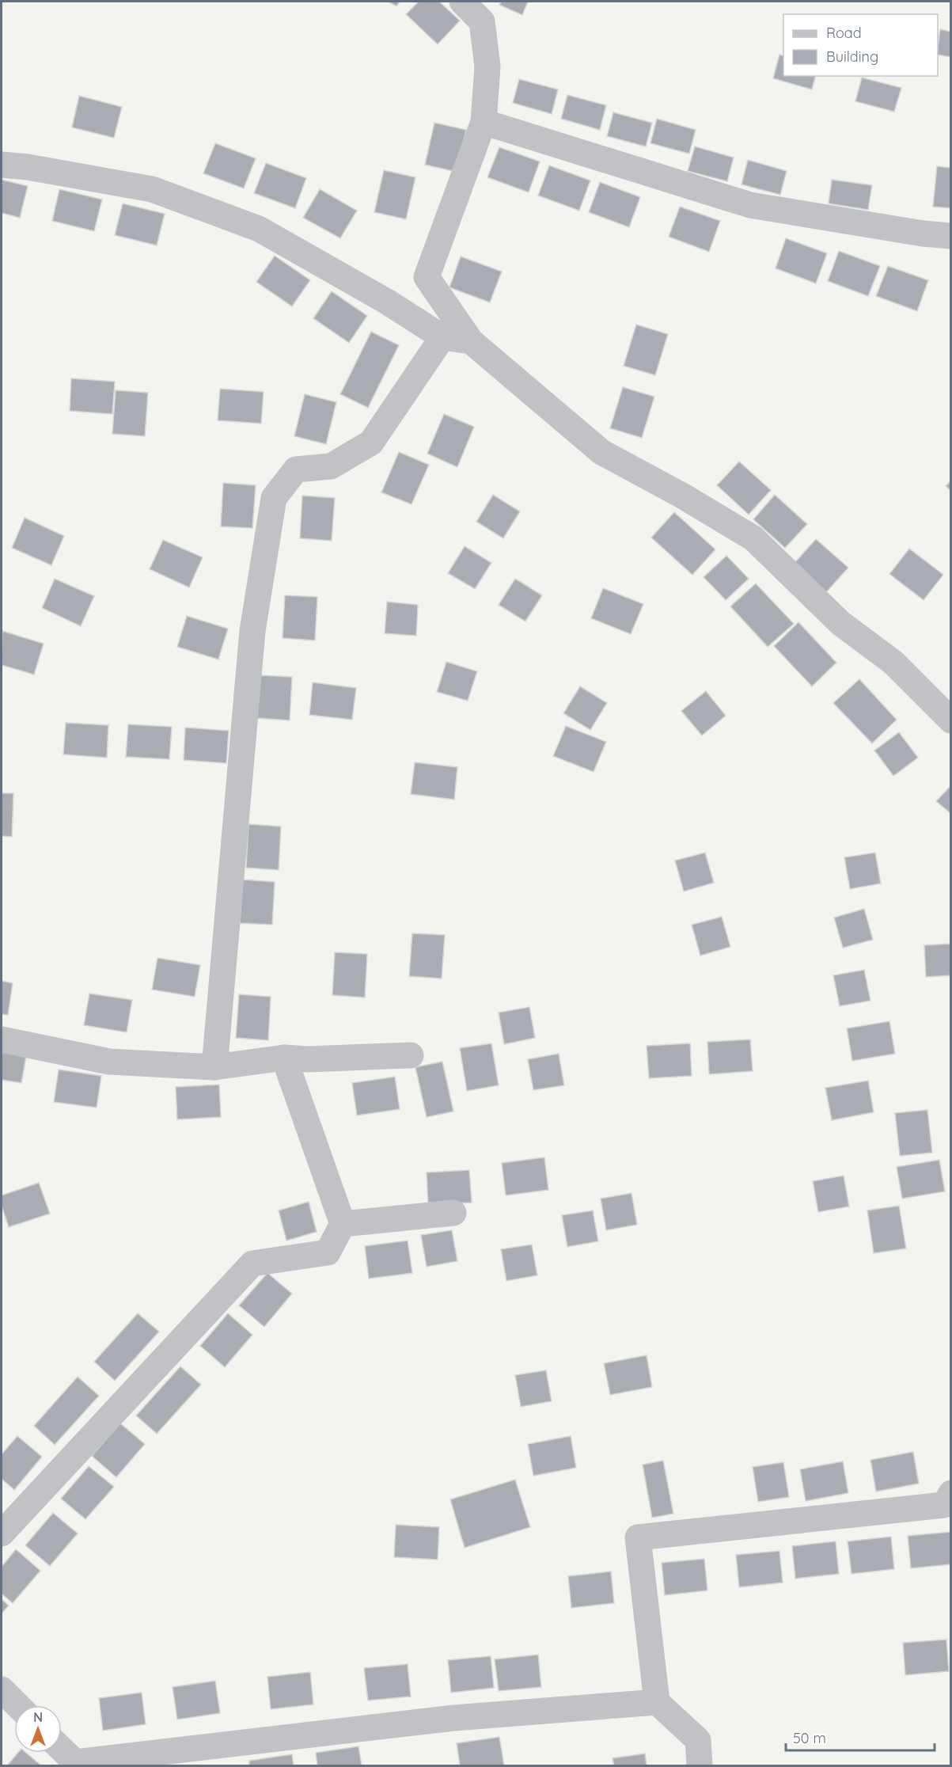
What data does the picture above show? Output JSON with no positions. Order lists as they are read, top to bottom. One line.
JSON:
{"legend":["Road","Building"],"scale_bar":"50 m","north":"top"}
